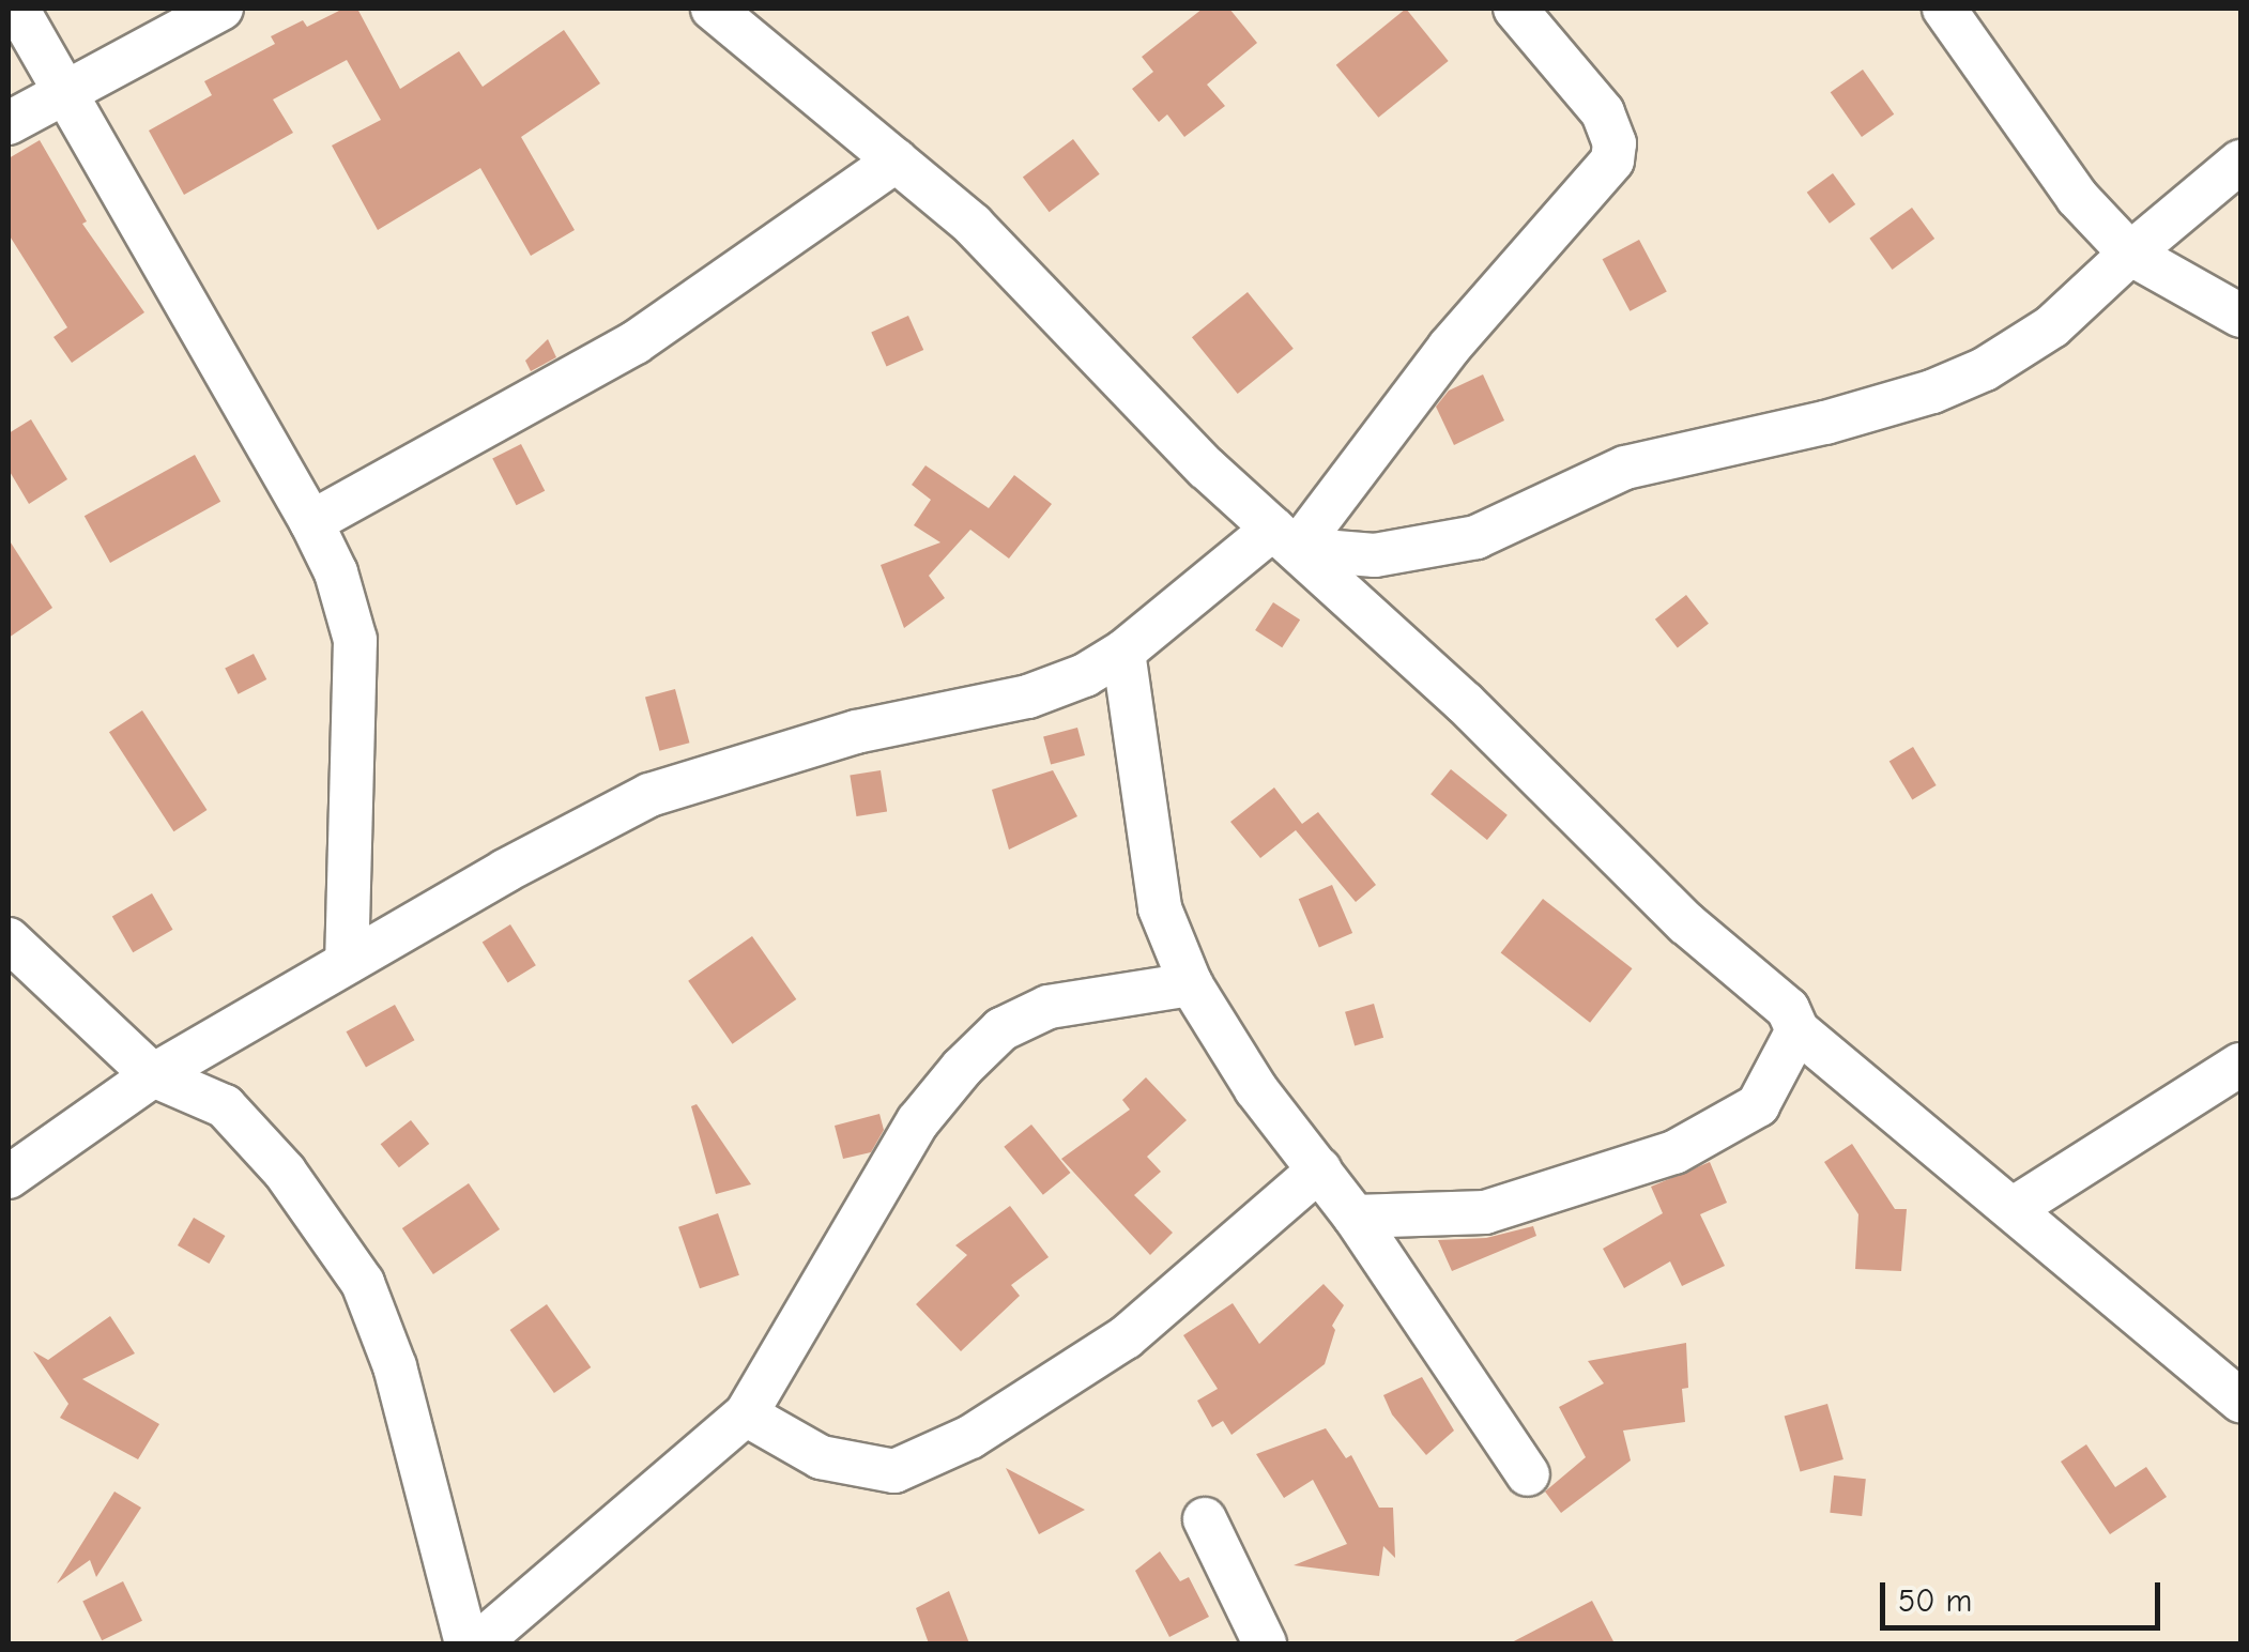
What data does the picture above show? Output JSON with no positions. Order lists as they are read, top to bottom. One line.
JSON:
{"scale_bar":"50 m"}
